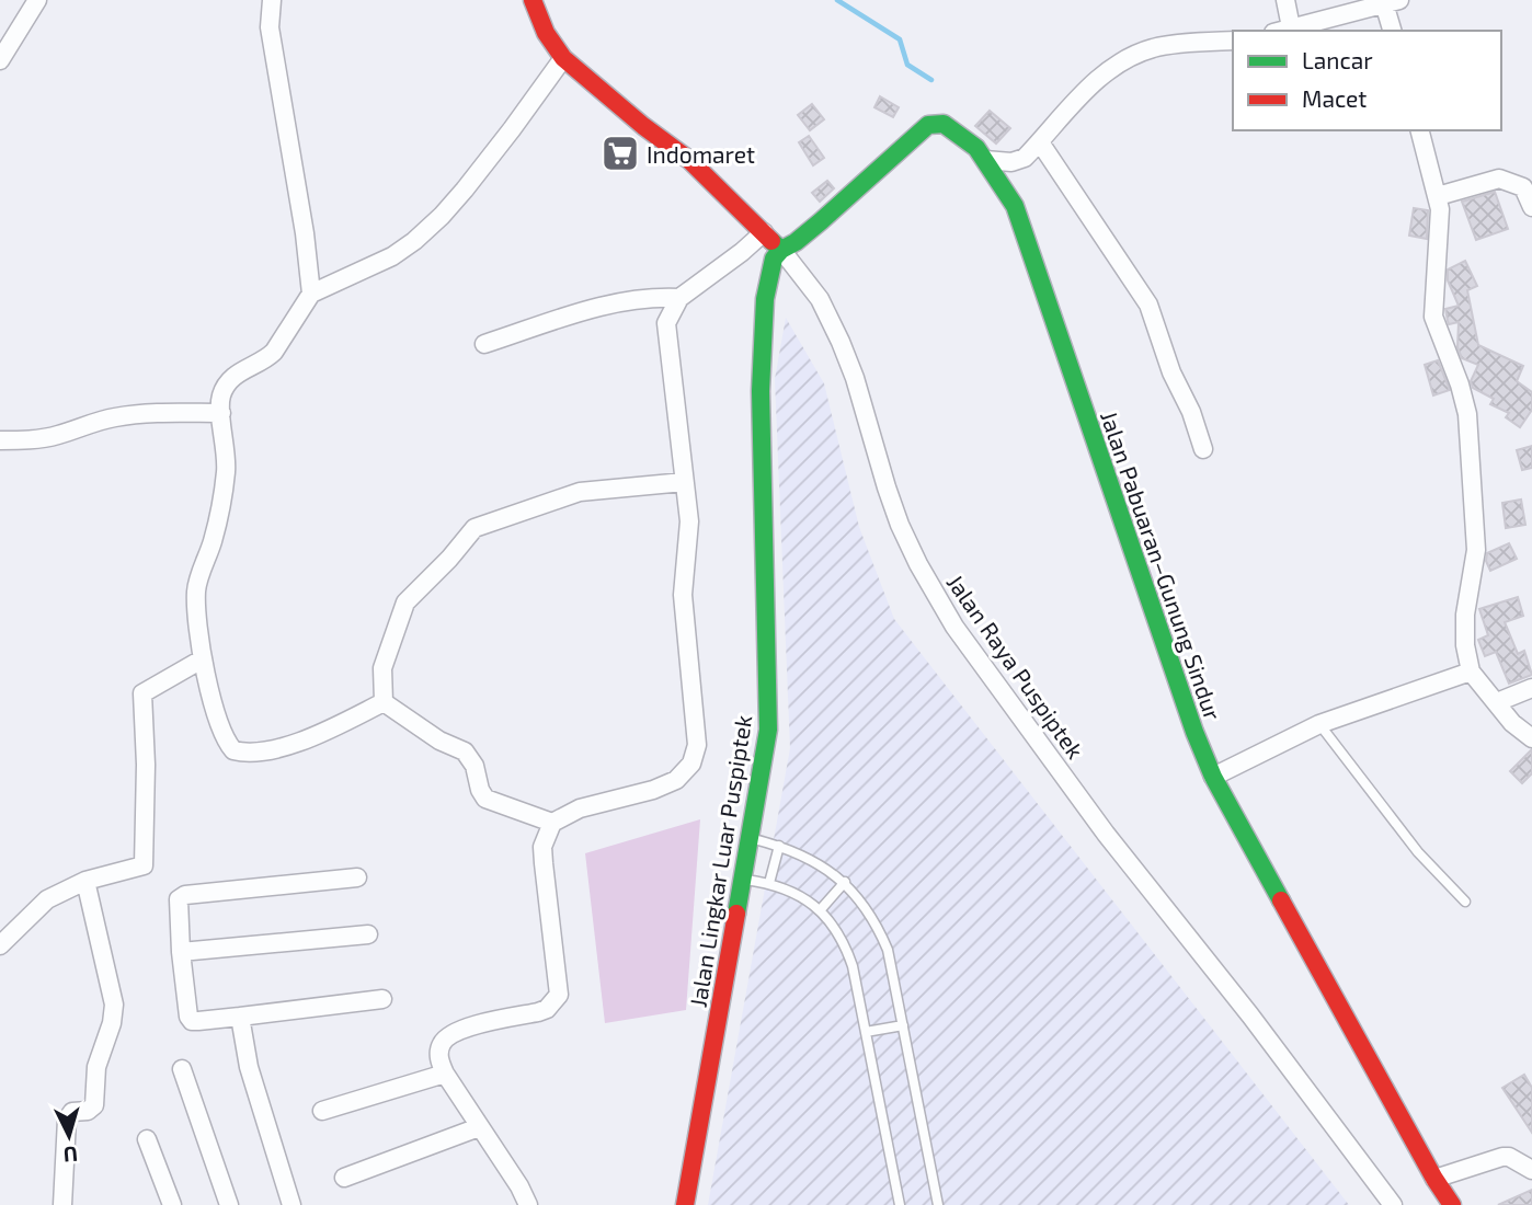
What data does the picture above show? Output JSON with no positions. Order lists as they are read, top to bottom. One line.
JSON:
{"streets":{"street":["Jalan Pabuaran–Gunung Sindur","Jalan Raya Puspiptek","Jalan Lingkar Luar Puspiptek"]},"crossings":[["Jalan Pabuaran–Gunung Sindur","Jalan Raya Puspiptek"],["Jalan Pabuaran–Gunung Sindur","Jalan Lingkar Luar Puspiptek"],["Jalan Raya Puspiptek","Jalan Lingkar Luar Puspiptek"]],"places":{"supermarket":["Indomaret"]},"legend":["Lancar","Macet"],"north":"bottom"}
